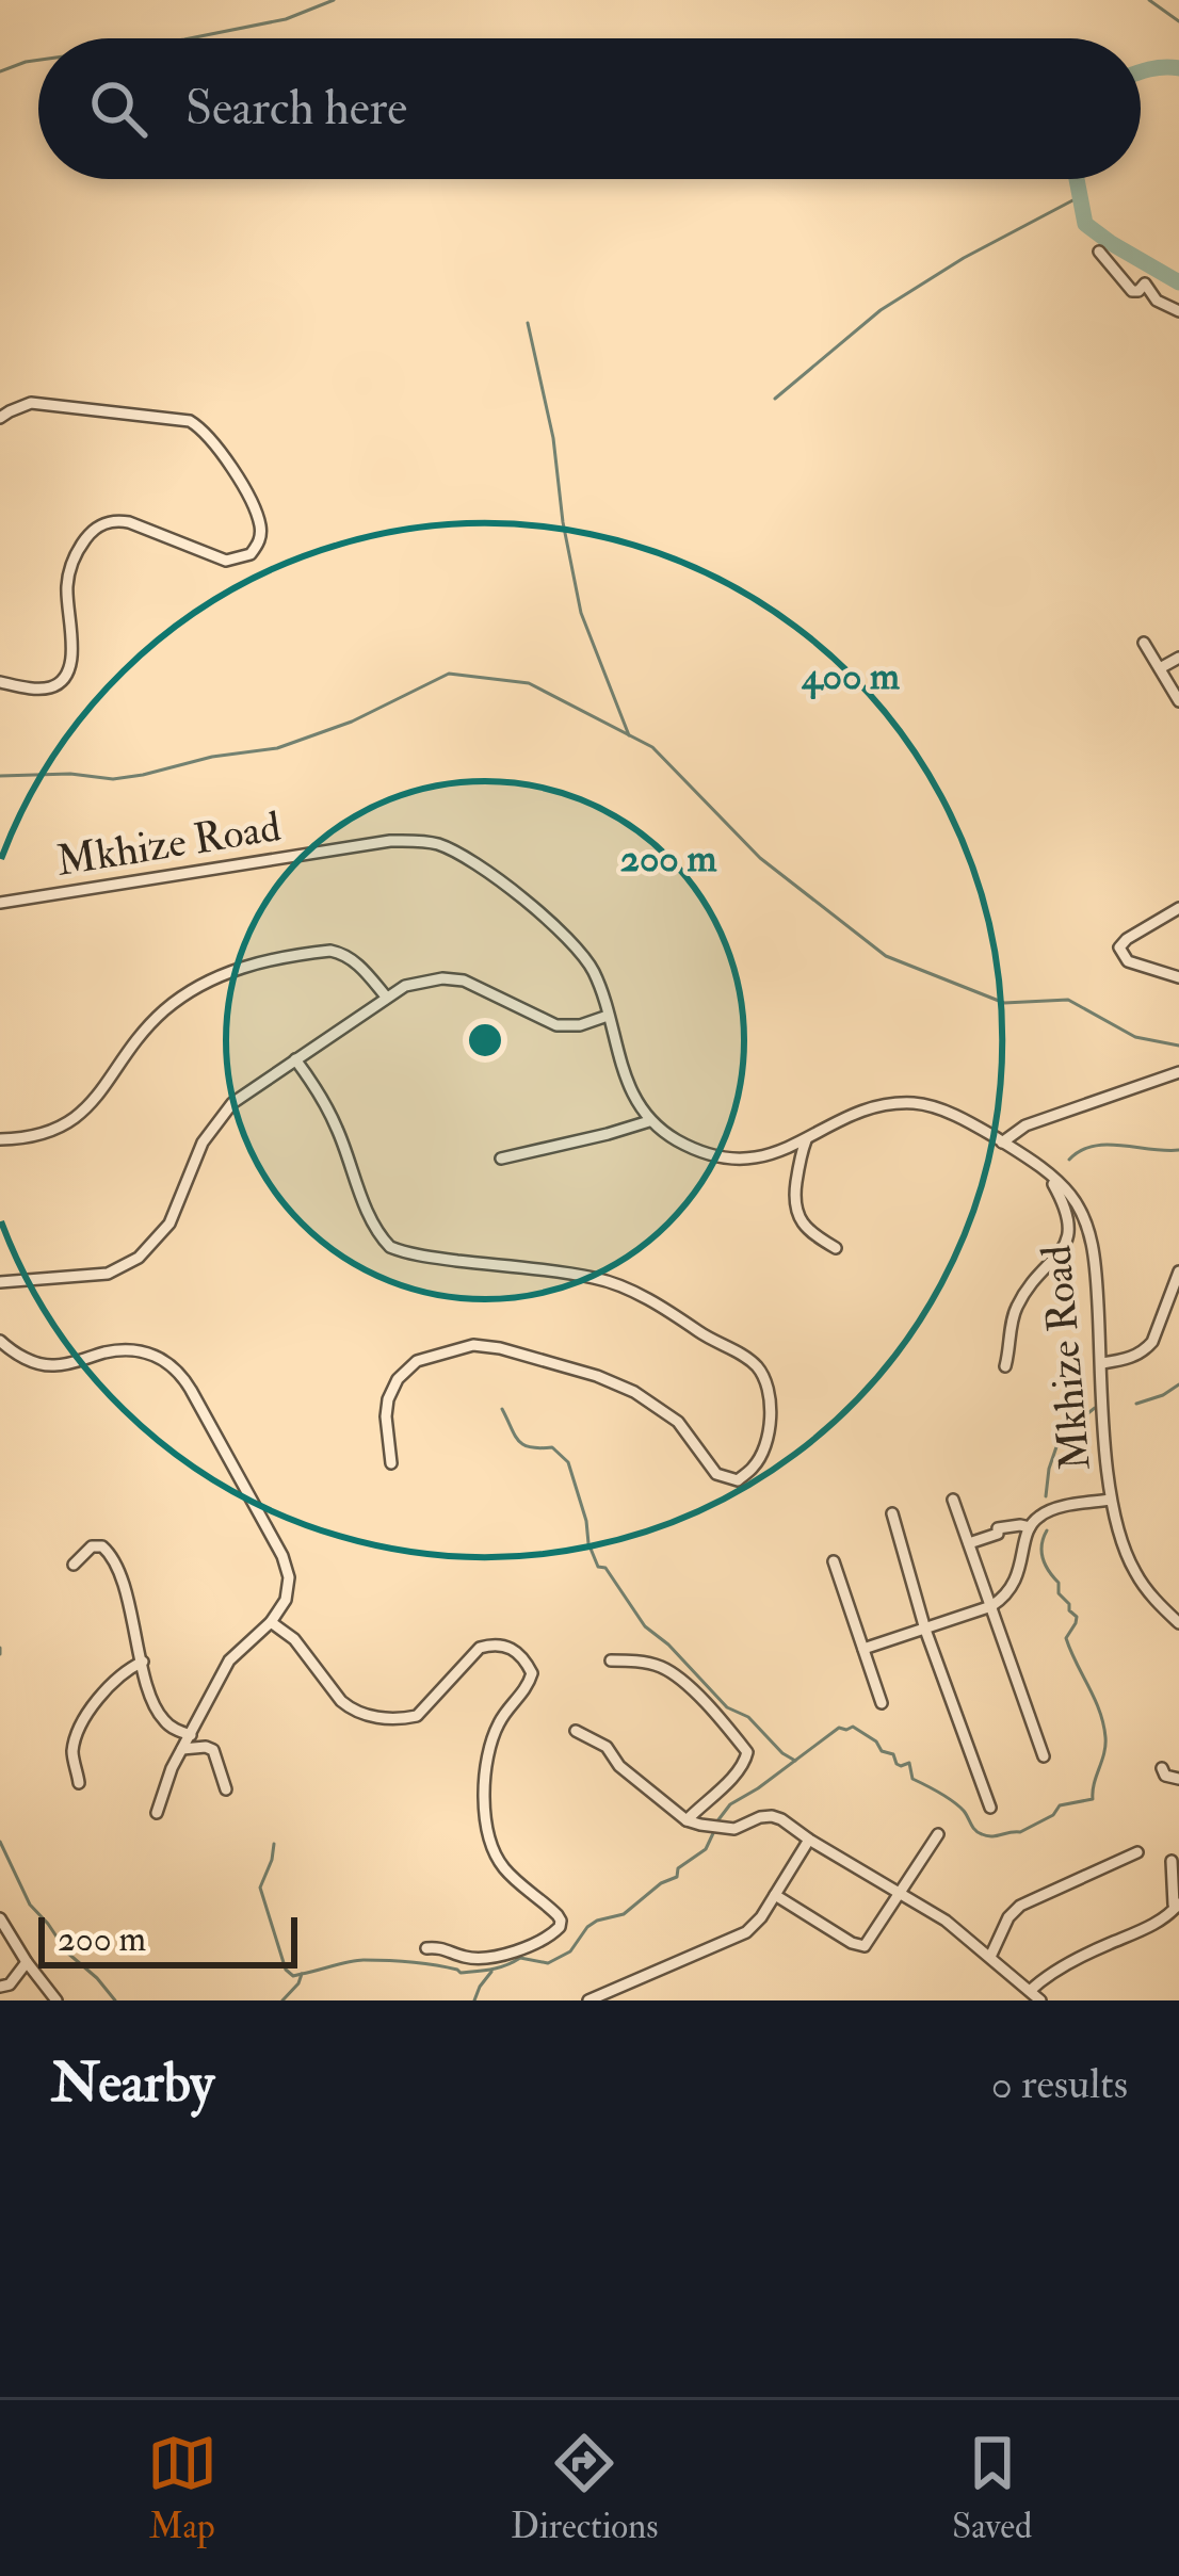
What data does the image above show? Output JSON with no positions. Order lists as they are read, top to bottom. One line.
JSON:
{"streets":{"street":["Mkhize Road"]},"scale_bar":"200 m","page":{"search":"Search here","scale":"200 m","heading":["Nearby","0 results"],"nav":["Map","Directions","Saved"]},"rings":["400 m","200 m"]}
